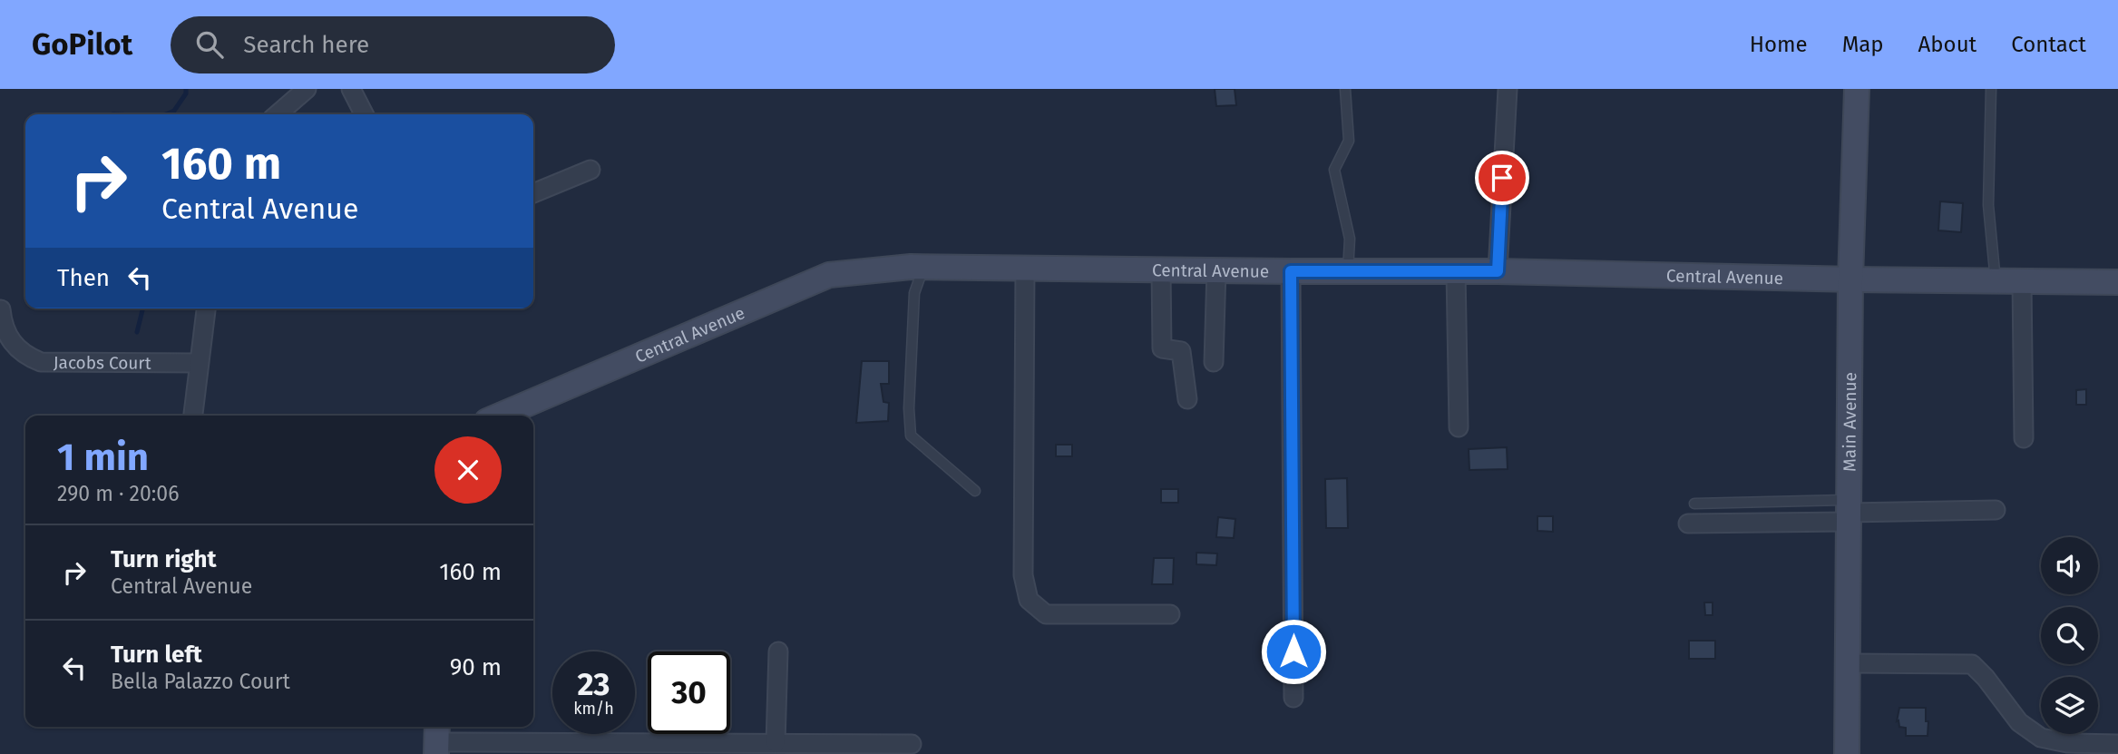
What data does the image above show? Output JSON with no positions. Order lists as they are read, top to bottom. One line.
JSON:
{"streets":{"street":["Central Avenue","Jacobs Court","Main Avenue"]},"crossings":[["Central Avenue","Main Avenue"]],"page":{"header":"GoPilot","search":"Search here","nav":["Home","Map","About","Contact"],"turn":["160 m","Central Avenue"],"then":"Then","heading":["1 min","290 m · 20:06"],"list":[{"name":"Turn right","note":"Central Avenue","value":"160 m"},{"name":"Turn left","note":"Bella Palazzo Court","value":"90 m"}],"speed":"23 km/h","limit":"30"}}
